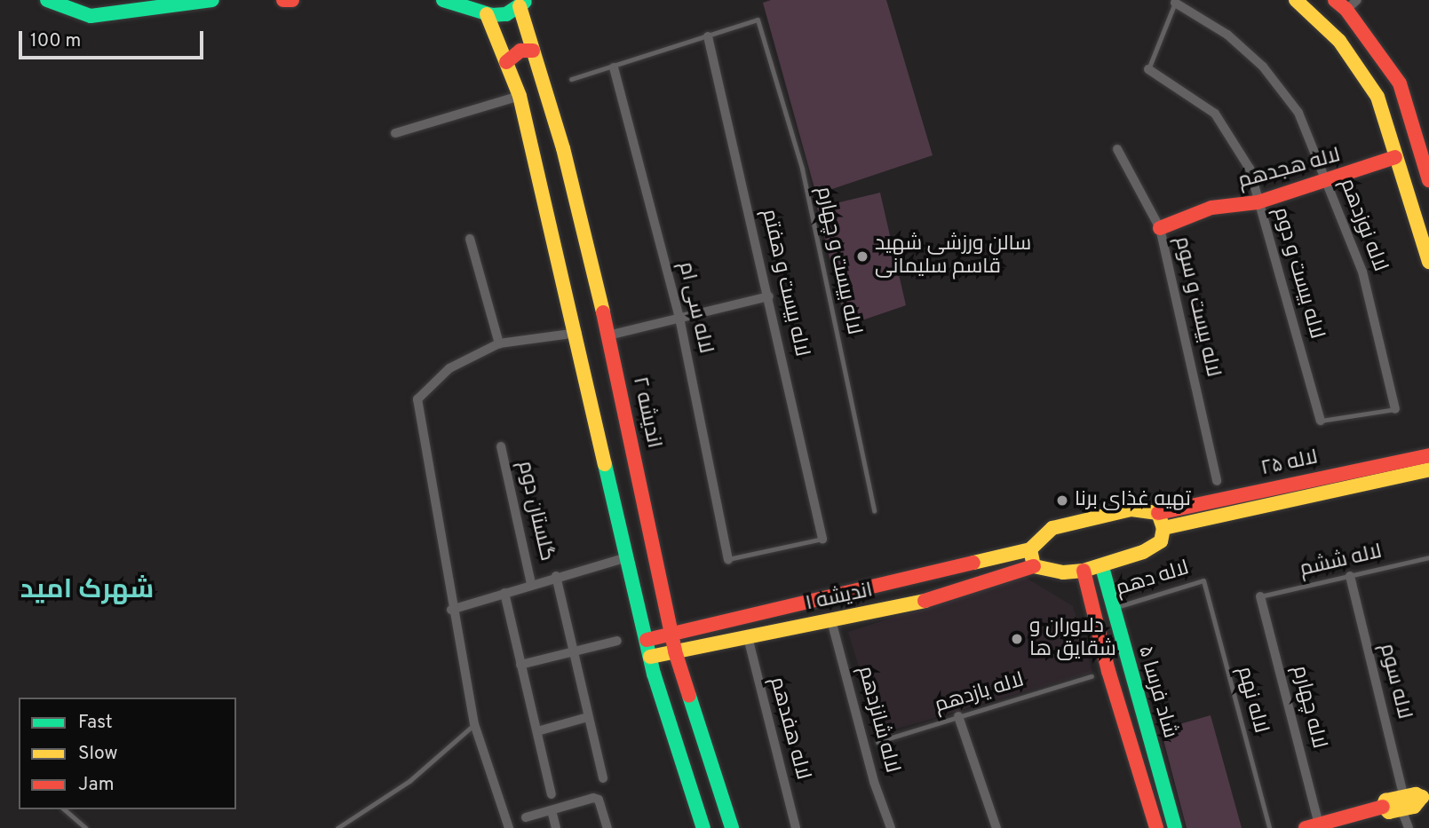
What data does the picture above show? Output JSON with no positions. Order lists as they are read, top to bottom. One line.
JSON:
{"streets":{"street":["لاله هجدهم","لاله نوزدهم","لاله بیست و دوم","لاله بیست و هفتم","لاله بیست و سوم","لاله سی ام","اندیشه ۲","لاله ۲۵","گلستان دوم","اندیشه ۱","لاله سوم","شاد فرسا ۵","لاله چهارم","لاله شانزدهم","لاله هفدهم"],"lane":["لاله بیست و چهارم","لاله ششم","لاله دهم","لاله یازدهم","لاله نهم"]},"crossings":[["لاله هجدهم","لاله نوزدهم"],["لاله هجدهم","لاله بیست و دوم"],["لاله هجدهم","لاله بیست و سوم"],["لاله بیست و چهارم","لاله بیست و هفتم"],["اندیشه ۲","اندیشه ۱"],["لاله ۲۵","اندیشه ۱"],["لاله ششم","لاله سوم"],["لاله ششم","لاله چهارم"],["لاله دهم","شاد فرسا ۵"],["لاله دهم","لاله نهم"],["اندیشه ۱","شاد فرسا ۵"],["اندیشه ۱","لاله شانزدهم"],["اندیشه ۱","لاله هفدهم"]],"districts":["شهرک امید"],"places":["سالن ورزشی شهید قاسم سلیمانی","تهیه غذای برنا","دلاوران و شقایق ها"],"legend":["Fast","Slow","Jam"],"scale_bar":"100 m"}
